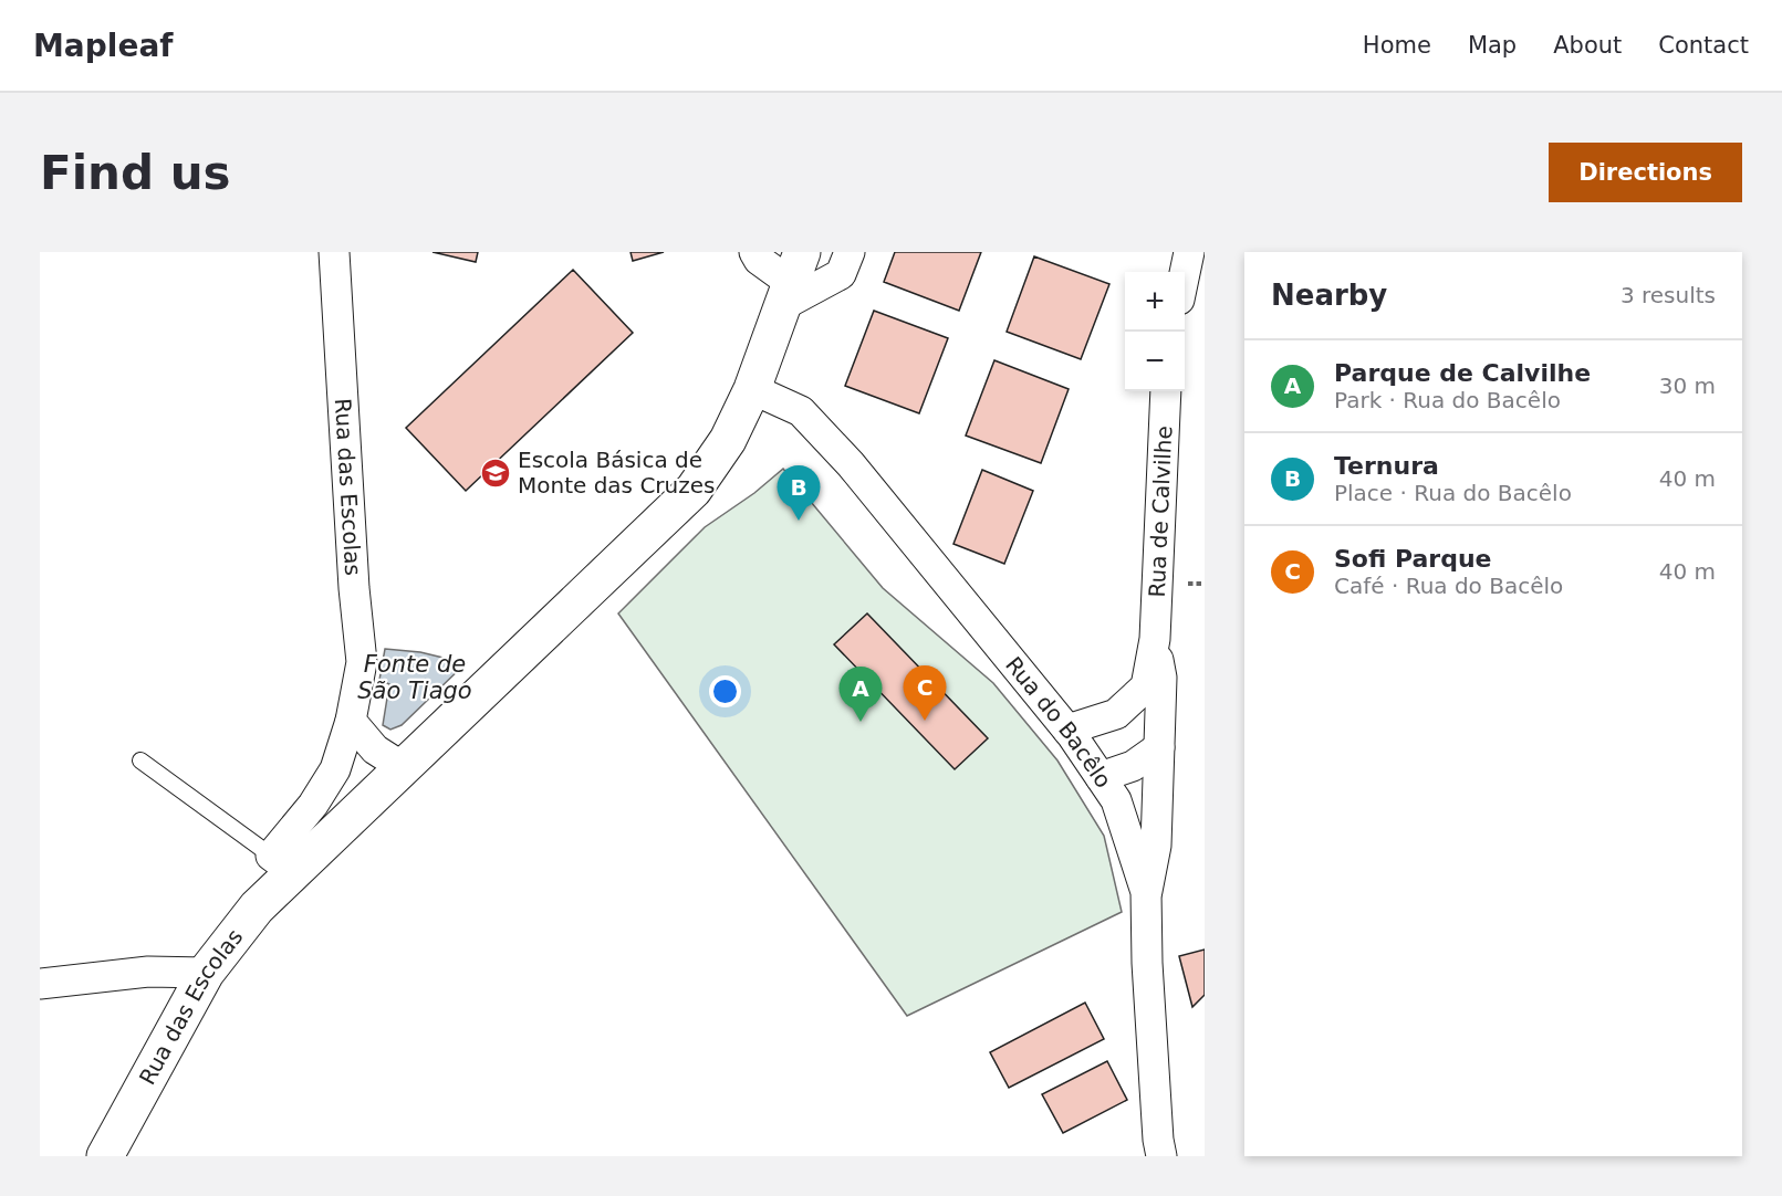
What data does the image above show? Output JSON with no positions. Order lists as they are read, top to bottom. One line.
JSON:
{"streets":{"street":["Rua das Escolas","Rua de Calvilhe","Rua do Bacêlo"]},"crossings":[["Rua das Escolas","Rua do Bacêlo"],["Rua de Calvilhe","Rua do Bacêlo"]],"water":["Fonte de São Tiago"],"places":{"school or university":["Escola Básica de Monte das Cruzes"]},"page":{"header":"Mapleaf","nav":["Home","Map","About","Contact"],"buttons":"Directions","title":"Find us","heading":["Nearby","3 results"],"map_buttons":["+","−"],"list":[{"mark":"A","name":"Parque de Calvilhe","note":"Park · Rua do Bacêlo","value":"30 m"},{"mark":"B","name":"Ternura","note":"Place · Rua do Bacêlo","value":"40 m"},{"mark":"C","name":"Sofi Parque","note":"Café · Rua do Bacêlo","value":"40 m"}],"pins":["B","C","A"]}}
